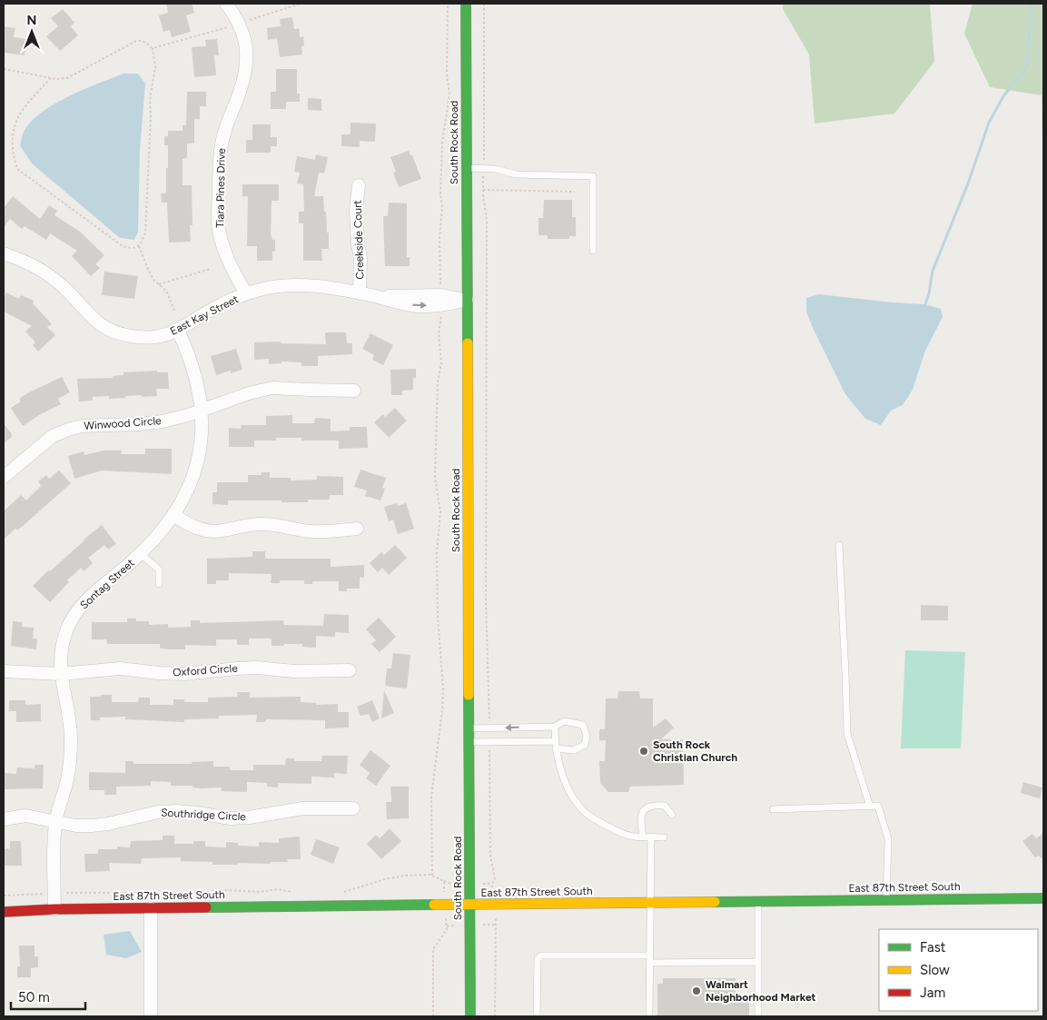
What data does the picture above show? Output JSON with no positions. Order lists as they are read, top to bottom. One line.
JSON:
{"streets":{"street":["South Rock Road","Tiara Pines Drive","Creekside Court","East Kay Street","Winwood Circle","Sontag Street","Oxford Circle","Southridge Circle","East 87th Street South"]},"crossings":[["South Rock Road","East Kay Street"],["South Rock Road","East 87th Street South"],["Tiara Pines Drive","East Kay Street"],["Creekside Court","East Kay Street"],["East Kay Street","Sontag Street"],["Winwood Circle","Sontag Street"],["Sontag Street","Oxford Circle"],["Sontag Street","Southridge Circle"],["Sontag Street","East 87th Street South"]],"places":["South Rock Christian Church","Walmart Neighborhood Market"],"legend":["Fast","Slow","Jam"],"scale_bar":"50 m","north":"top"}
